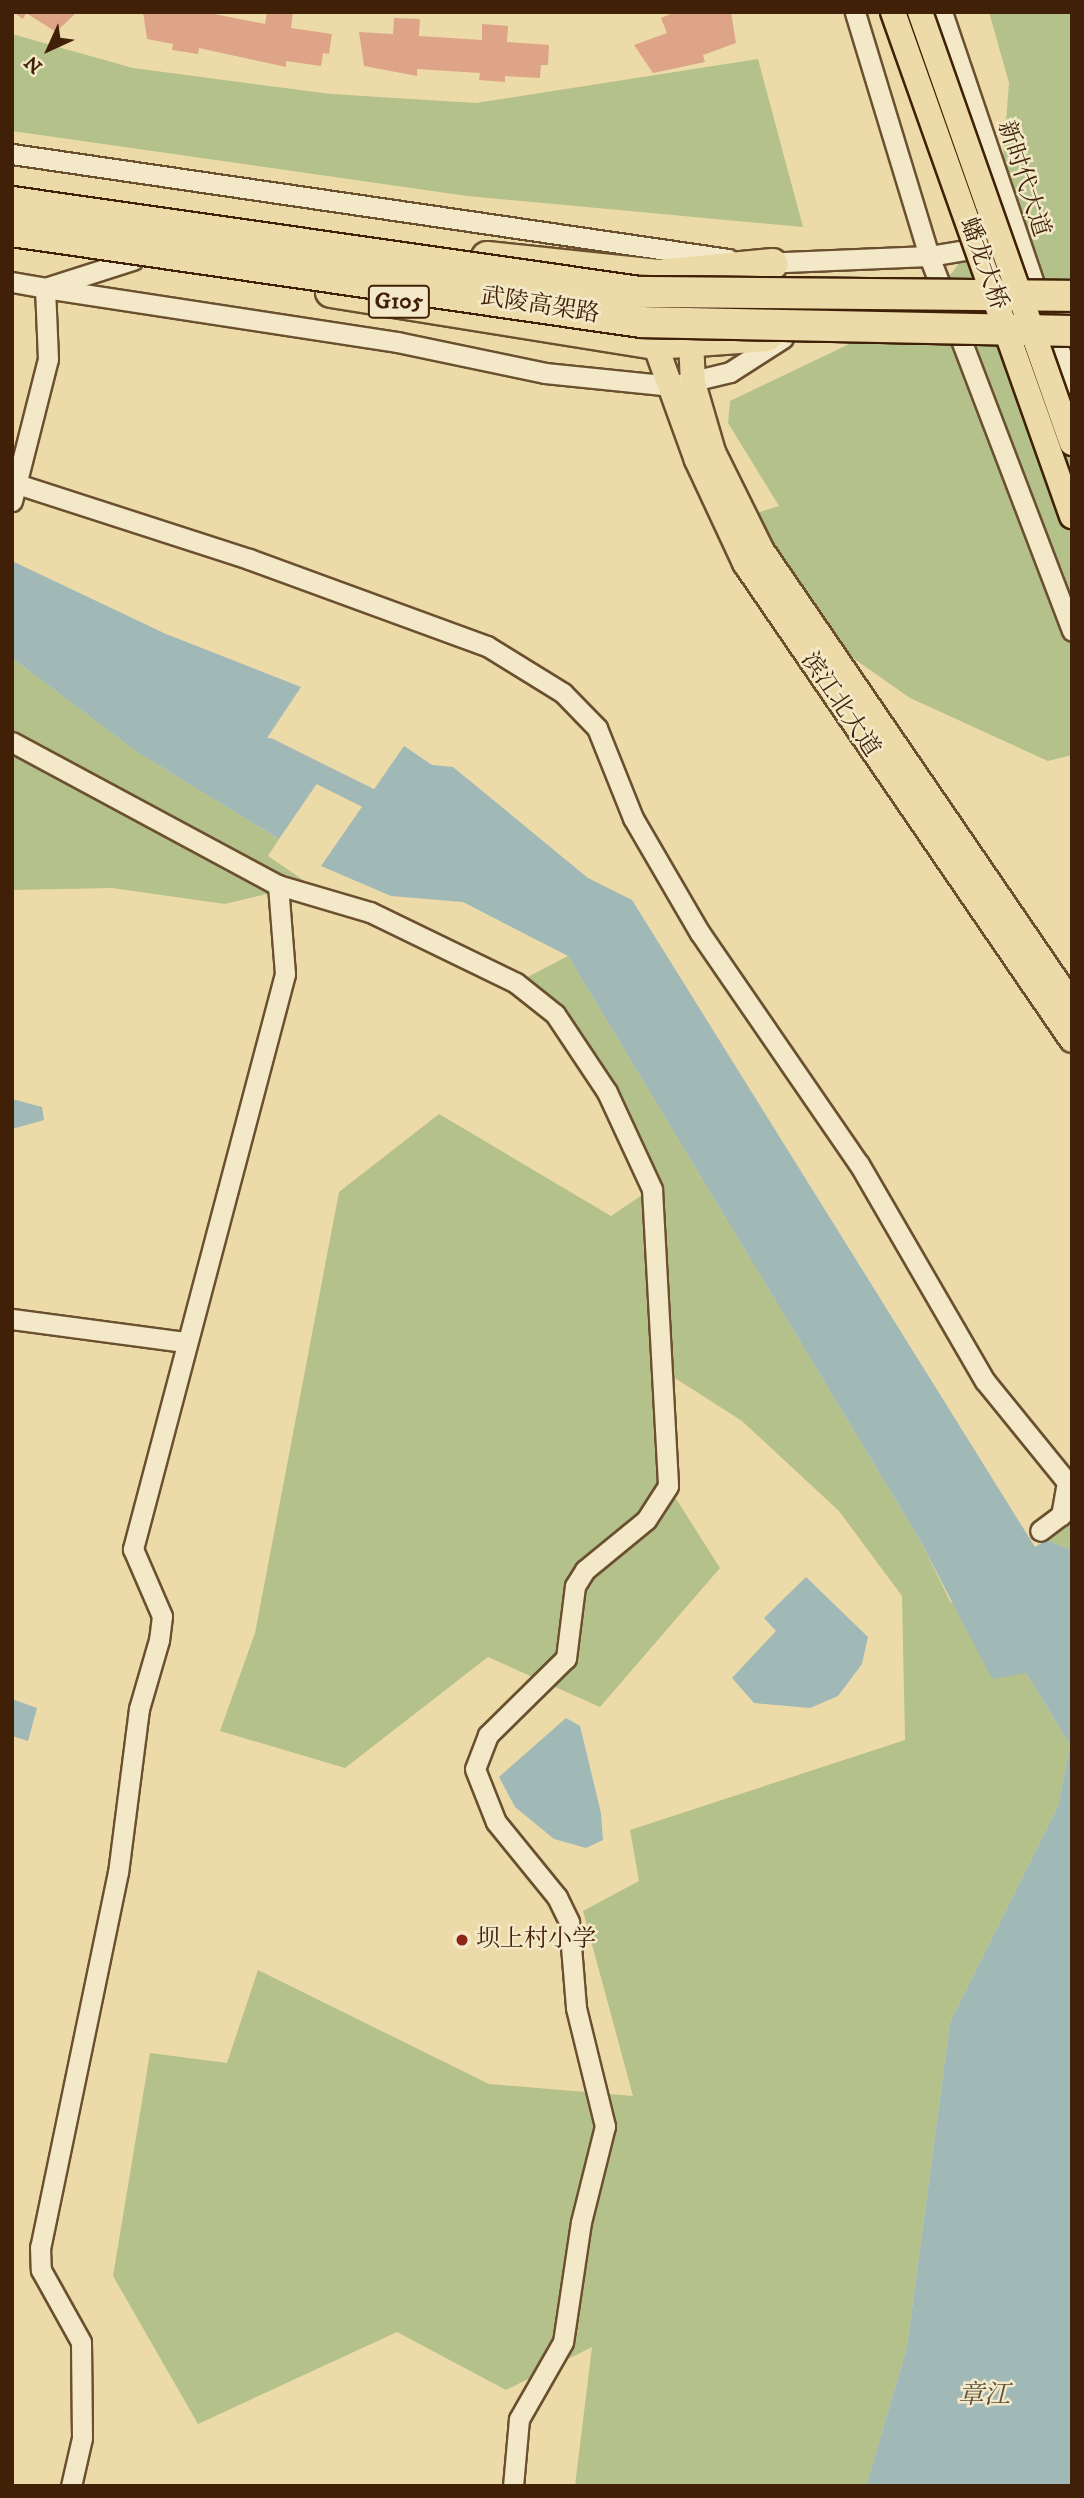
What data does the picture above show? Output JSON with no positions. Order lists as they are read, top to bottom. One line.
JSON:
{"streets":{"highway":["G105","武陵高架路"],"main road":["蟠龙大桥","滨江北大道"],"street":["新时代大道"]},"crossings":[["G105","武陵高架路"],["G105","滨江北大道"]],"water":["章江"],"places":["坝上村小学"],"north":"bottom left"}
